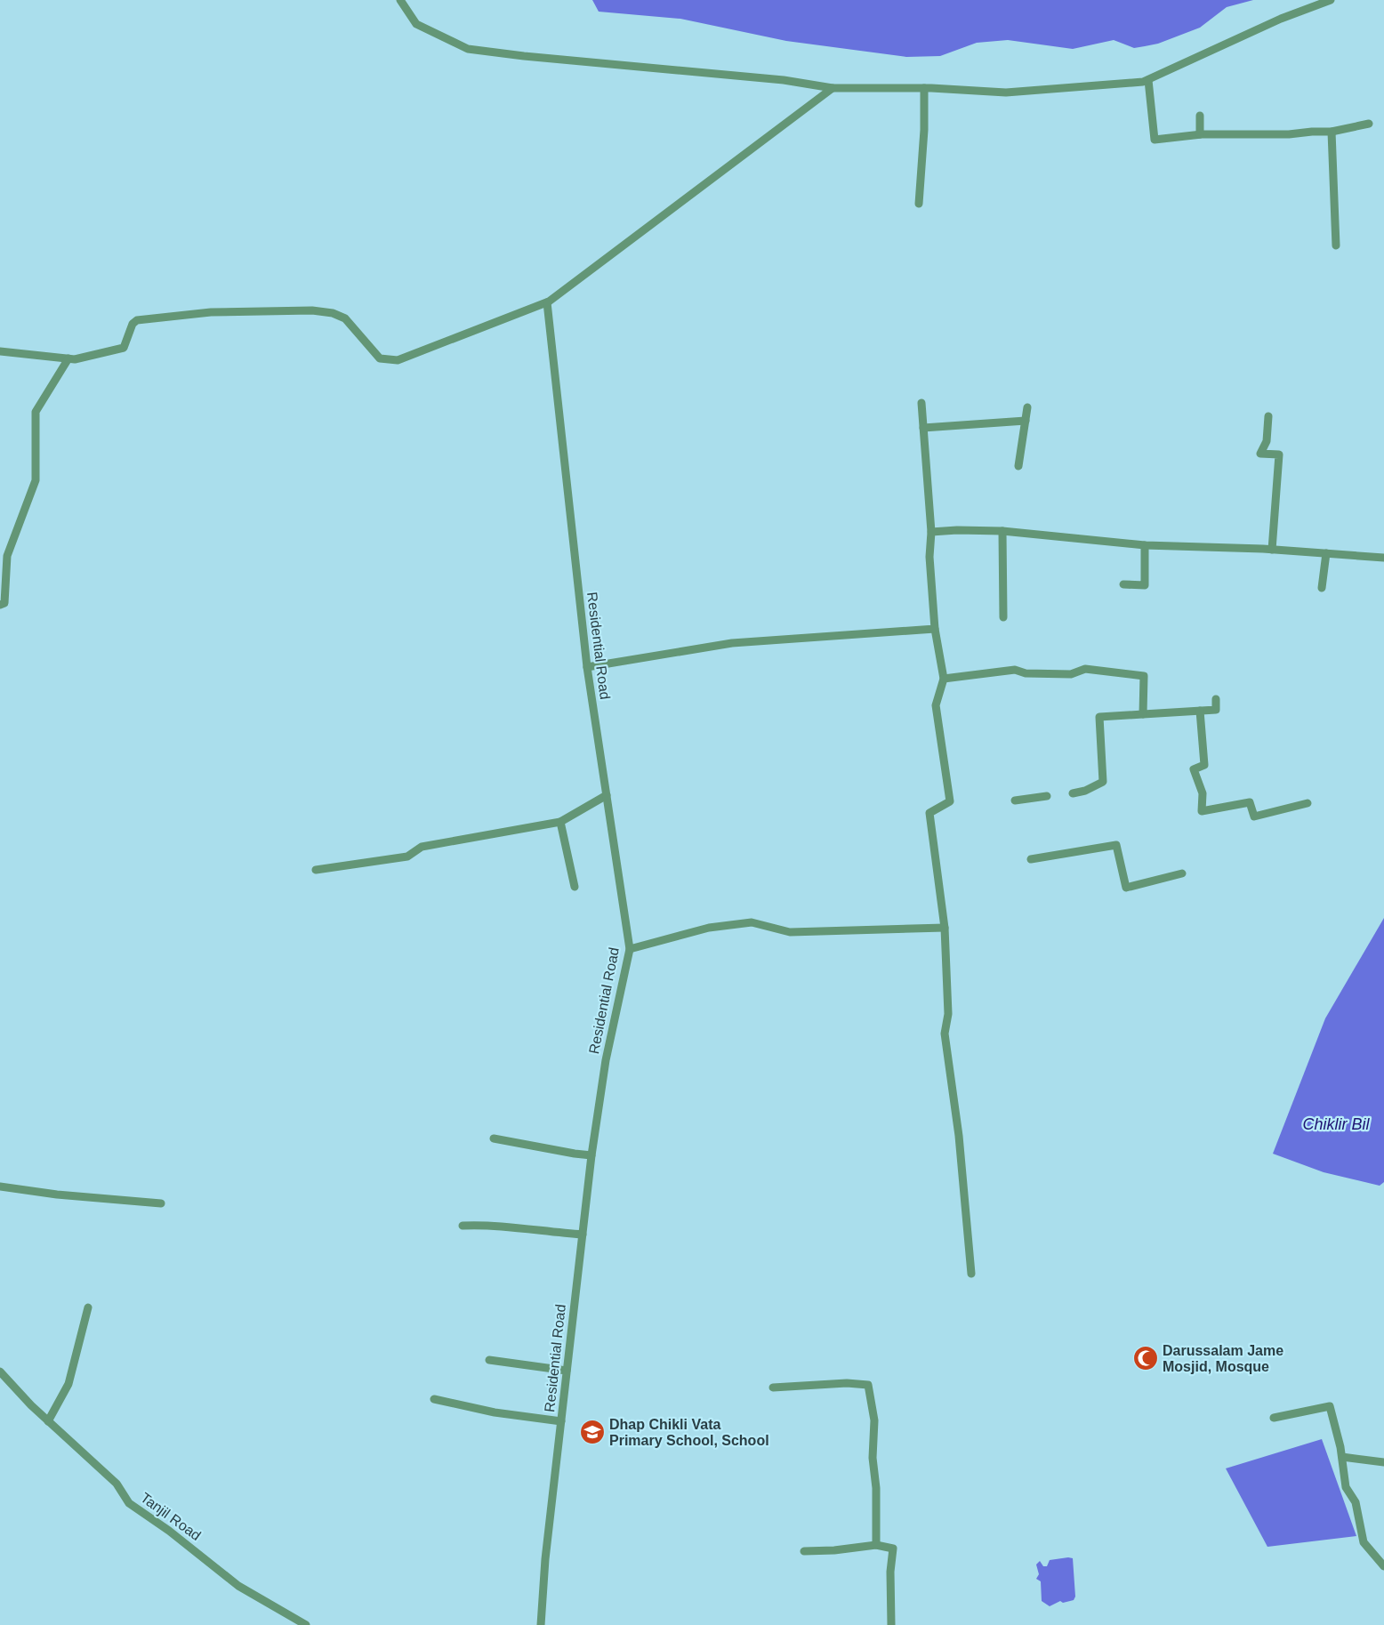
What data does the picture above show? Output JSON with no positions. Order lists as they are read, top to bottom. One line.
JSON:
{"streets":{"street":["Residential Road","Tanjil Road"]},"water":["Chiklir Bil"],"places":{"mosque":["Darussalam Jame Mosjid, Mosque"],"school or university":["Dhap Chikli Vata Primary School, School"]}}
